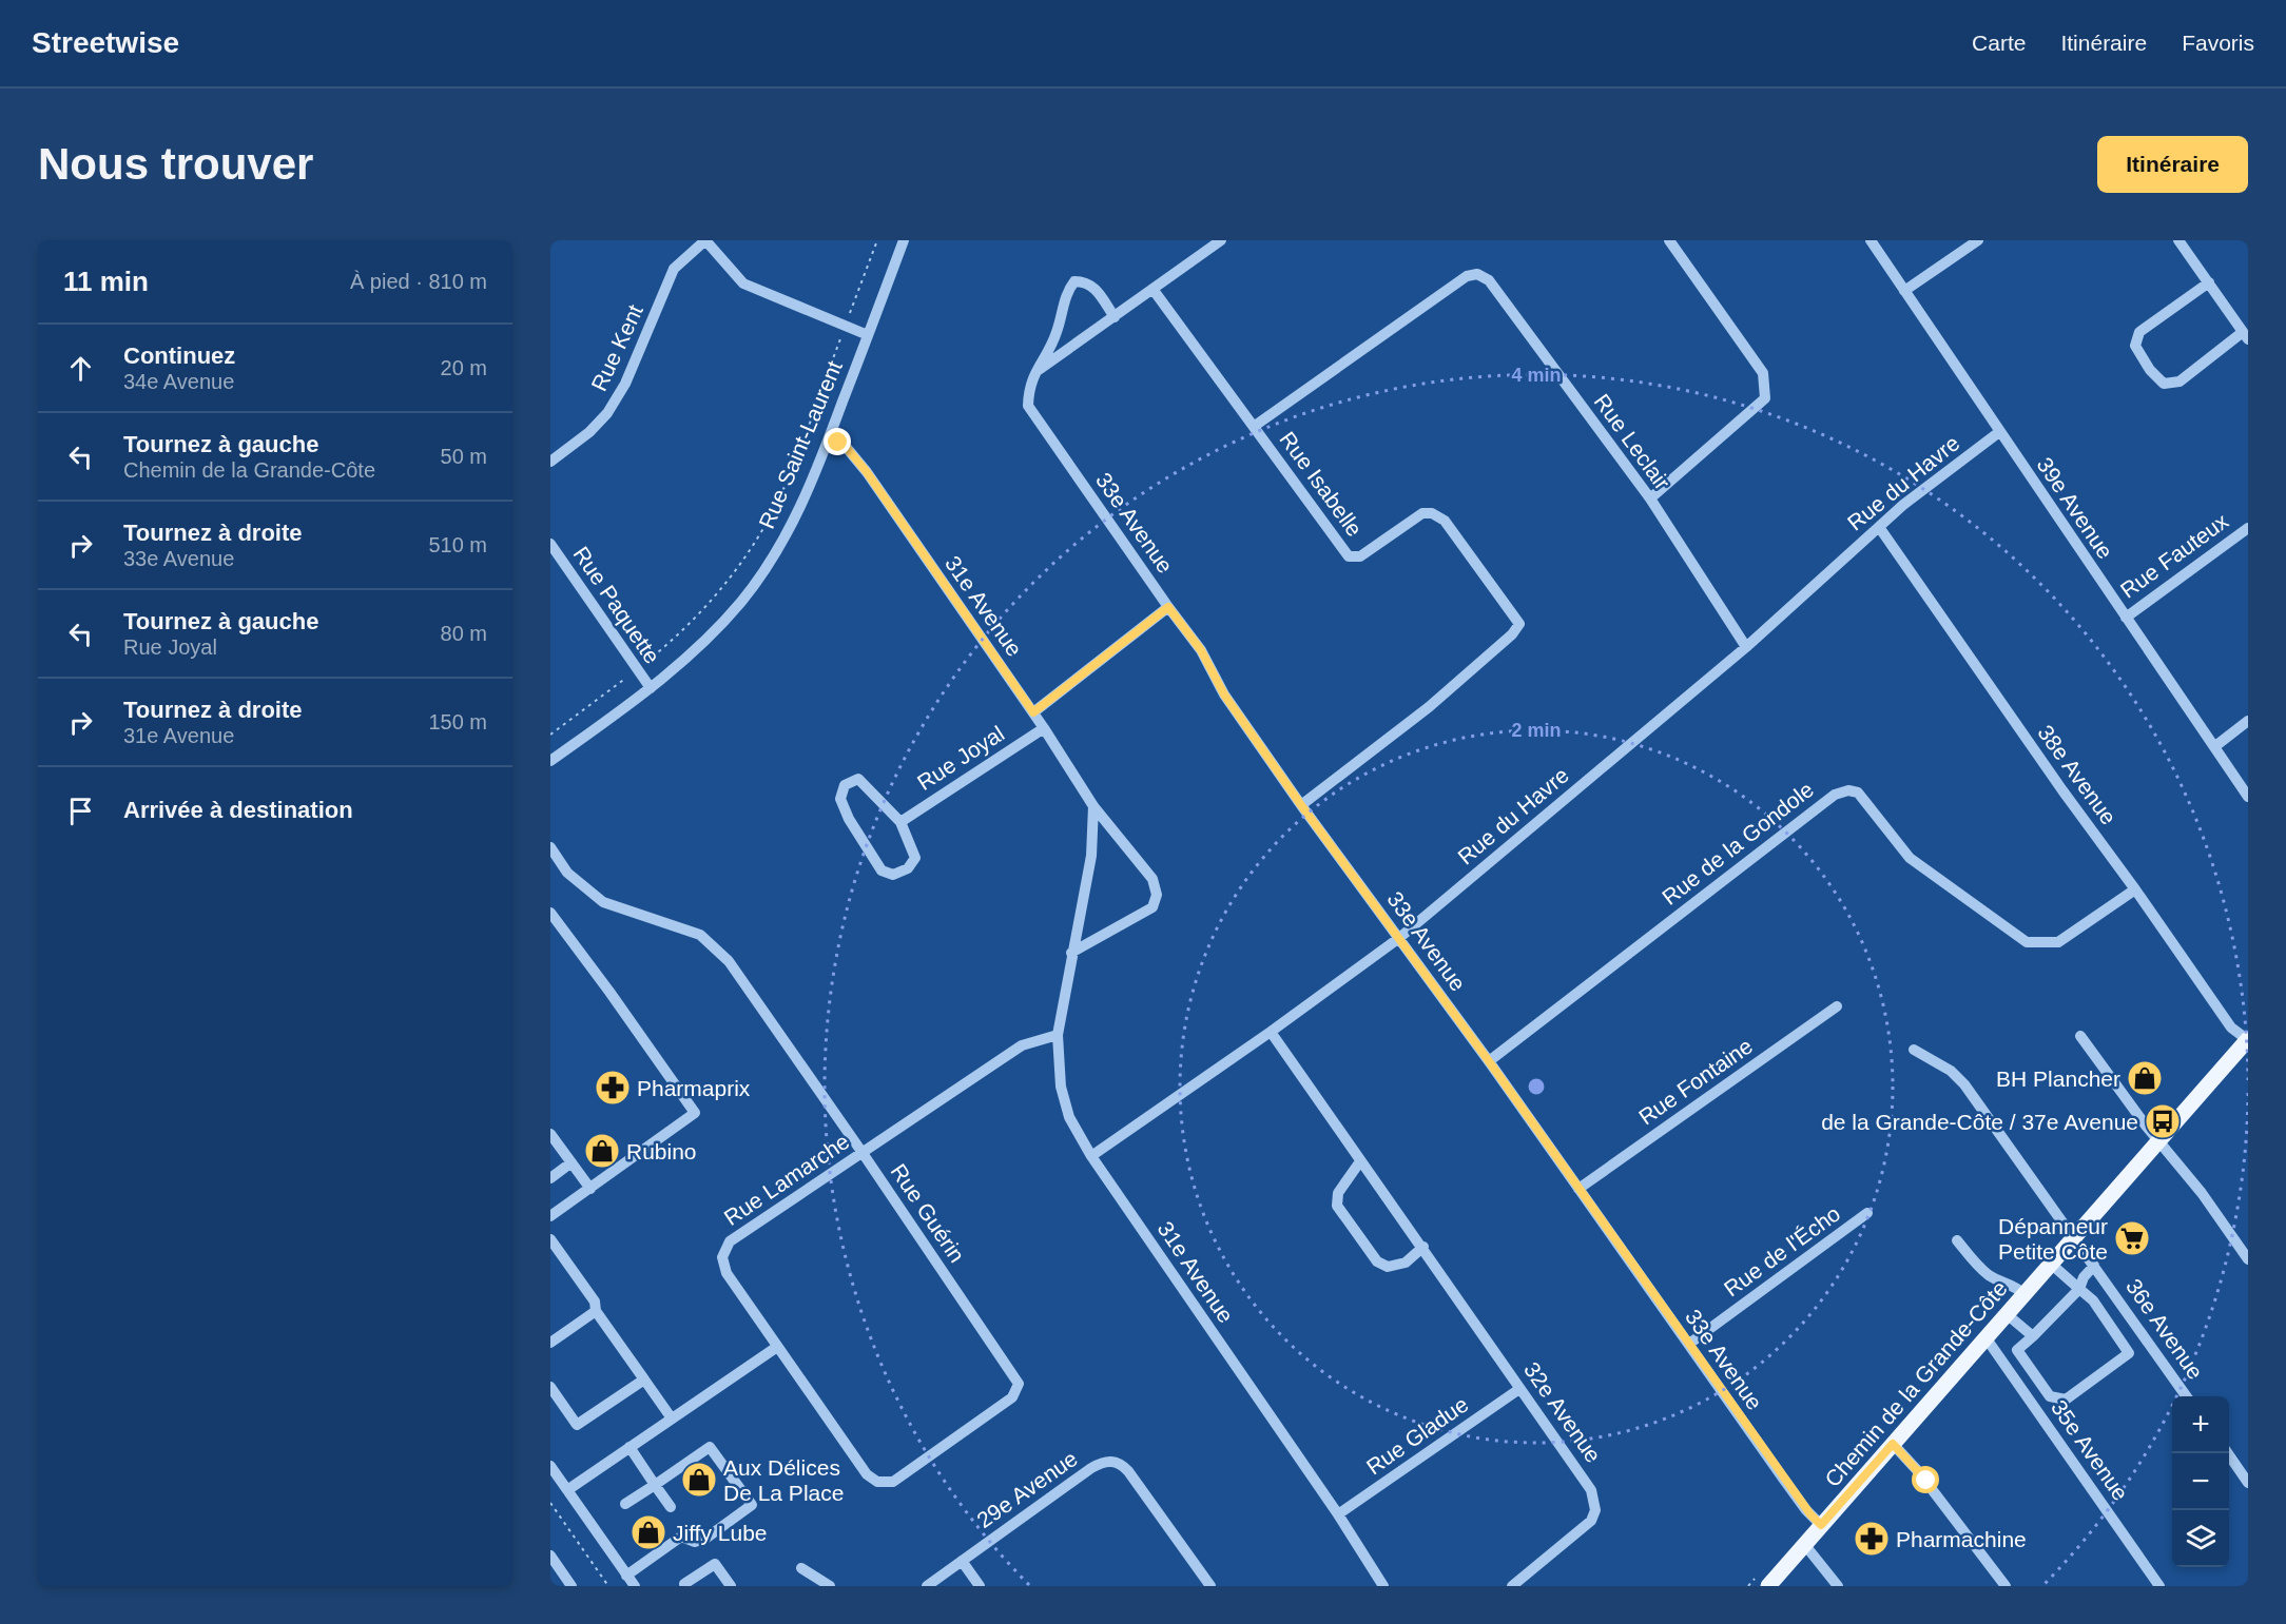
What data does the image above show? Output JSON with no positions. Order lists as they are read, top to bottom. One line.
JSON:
{"streets":{"main road":["Chemin de la Grande-Côte"],"street":["Rue Kent","Rue Leclair","Rue Saint-Laurent","Rue du Havre","Rue Isabelle","39e Avenue","33e Avenue","Rue Fauteux","Rue Paquette","31e Avenue","Rue Joyal","38e Avenue","Rue de la Gondole","Rue Fontaine","Rue Lamarche","Rue Guérin","Rue de l'Écho","36e Avenue","32e Avenue","Rue Gladue","35e Avenue","29e Avenue"]},"crossings":[["Rue Leclair","Rue du Havre"],["Rue Leclair","Rue Isabelle"],["Rue Saint-Laurent","Rue Paquette"],["Rue Saint-Laurent","31e Avenue"],["Rue du Havre","39e Avenue"],["Rue du Havre","33e Avenue"],["Rue du Havre","31e Avenue"],["Rue du Havre","38e Avenue"],["Rue du Havre","32e Avenue"],["Rue Isabelle","33e Avenue"],["39e Avenue","Rue Fauteux"],["33e Avenue","Rue de la Gondole"],["33e Avenue","Rue Fontaine"],["33e Avenue","Rue de l'Écho"],["33e Avenue","Chemin de la Grande-Côte"],["31e Avenue","Rue Joyal"],["31e Avenue","Rue Lamarche"],["31e Avenue","Rue Gladue"],["38e Avenue","Rue de la Gondole"],["38e Avenue","Chemin de la Grande-Côte"],["Rue Lamarche","Rue Guérin"],["36e Avenue","Chemin de la Grande-Côte"],["Chemin de la Grande-Côte","35e Avenue"],["32e Avenue","Rue Gladue"]],"places":{"shop":["BH Plancher","Rubino","Aux Délices De La Place","Jiffy Lube"],"pharmacy":["Pharmaprix","Pharmachine"],"bus stop":["de la Grande-Côte / 37e Avenue"],"supermarket":["Dépanneur Petite Côte"]},"page":{"header":"Streetwise","nav":["Carte","Itinéraire","Favoris"],"buttons":"Itinéraire","title":"Nous trouver","heading":["11 min","À pied · 810 m"],"list":[["Continuez","34e Avenue","20 m"],["Tournez à gauche","Chemin de la Grande-Côte","50 m"],["Tournez à droite","33e Avenue","510 m"],["Tournez à gauche","Rue Joyal","80 m"],["Tournez à droite","31e Avenue","150 m"],"Arrivée à destination"],"map_buttons":["+","−"]},"rings":["4 min","2 min"]}
